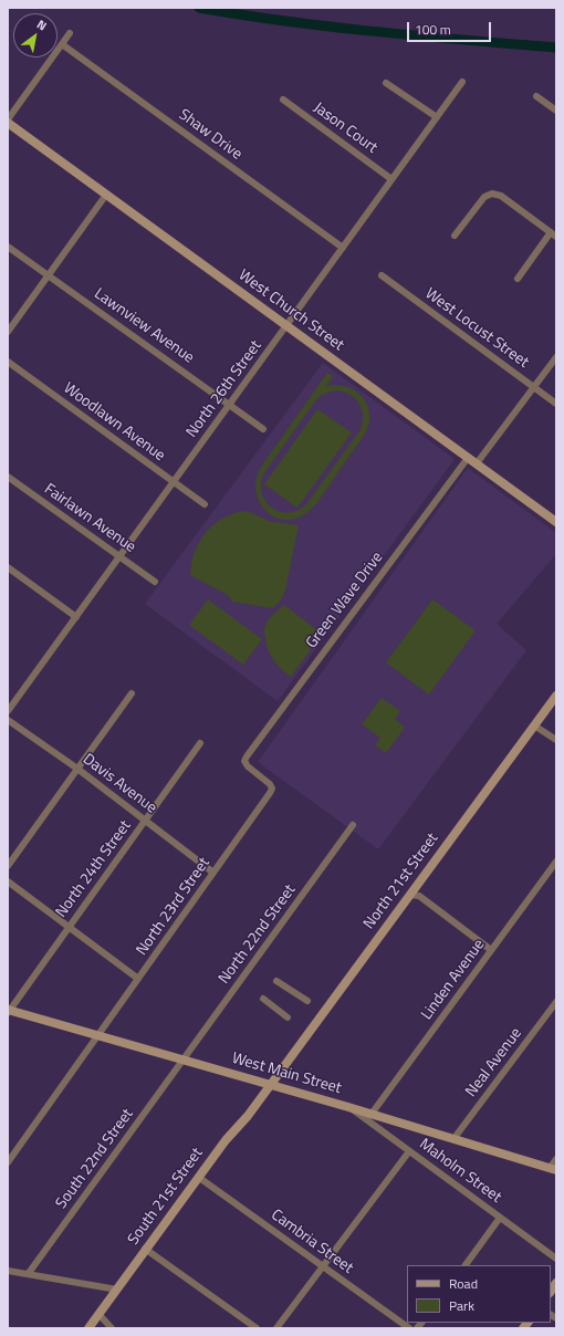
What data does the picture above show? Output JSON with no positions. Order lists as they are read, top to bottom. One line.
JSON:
{"streets":{"main road":["West Church Street","North 21st Street","West Main Street","South 21st Street"],"street":["Jason Court","Shaw Drive","Lawnview Avenue","West Locust Street","North 26th Street","Woodlawn Avenue","Fairlawn Avenue","Green Wave Drive","Davis Avenue","North 24th Street","North 23rd Street","North 22nd Street","Linden Avenue","Neal Avenue","South 22nd Street","Maholm Street","Cambria Street"]},"crossings":[["Jason Court","North 26th Street"],["Shaw Drive","North 26th Street"],["West Church Street","North 26th Street"],["West Church Street","Green Wave Drive"],["Lawnview Avenue","North 26th Street"],["North 26th Street","Woodlawn Avenue"],["North 26th Street","Fairlawn Avenue"],["Green Wave Drive","North 23rd Street"],["Davis Avenue","North 24th Street"],["Davis Avenue","North 23rd Street"],["North 24th Street","West Main Street"],["North 21st Street","West Main Street"],["North 21st Street","South 21st Street"],["North 23rd Street","West Main Street"],["North 22nd Street","West Main Street"],["North 22nd Street","South 22nd Street"],["Linden Avenue","West Main Street"],["Neal Avenue","West Main Street"],["West Main Street","South 22nd Street"],["West Main Street","Maholm Street"],["West Main Street","South 21st Street"],["South 21st Street","Cambria Street"]],"legend":["Road","Park"],"scale_bar":"100 m","north":"top right"}
